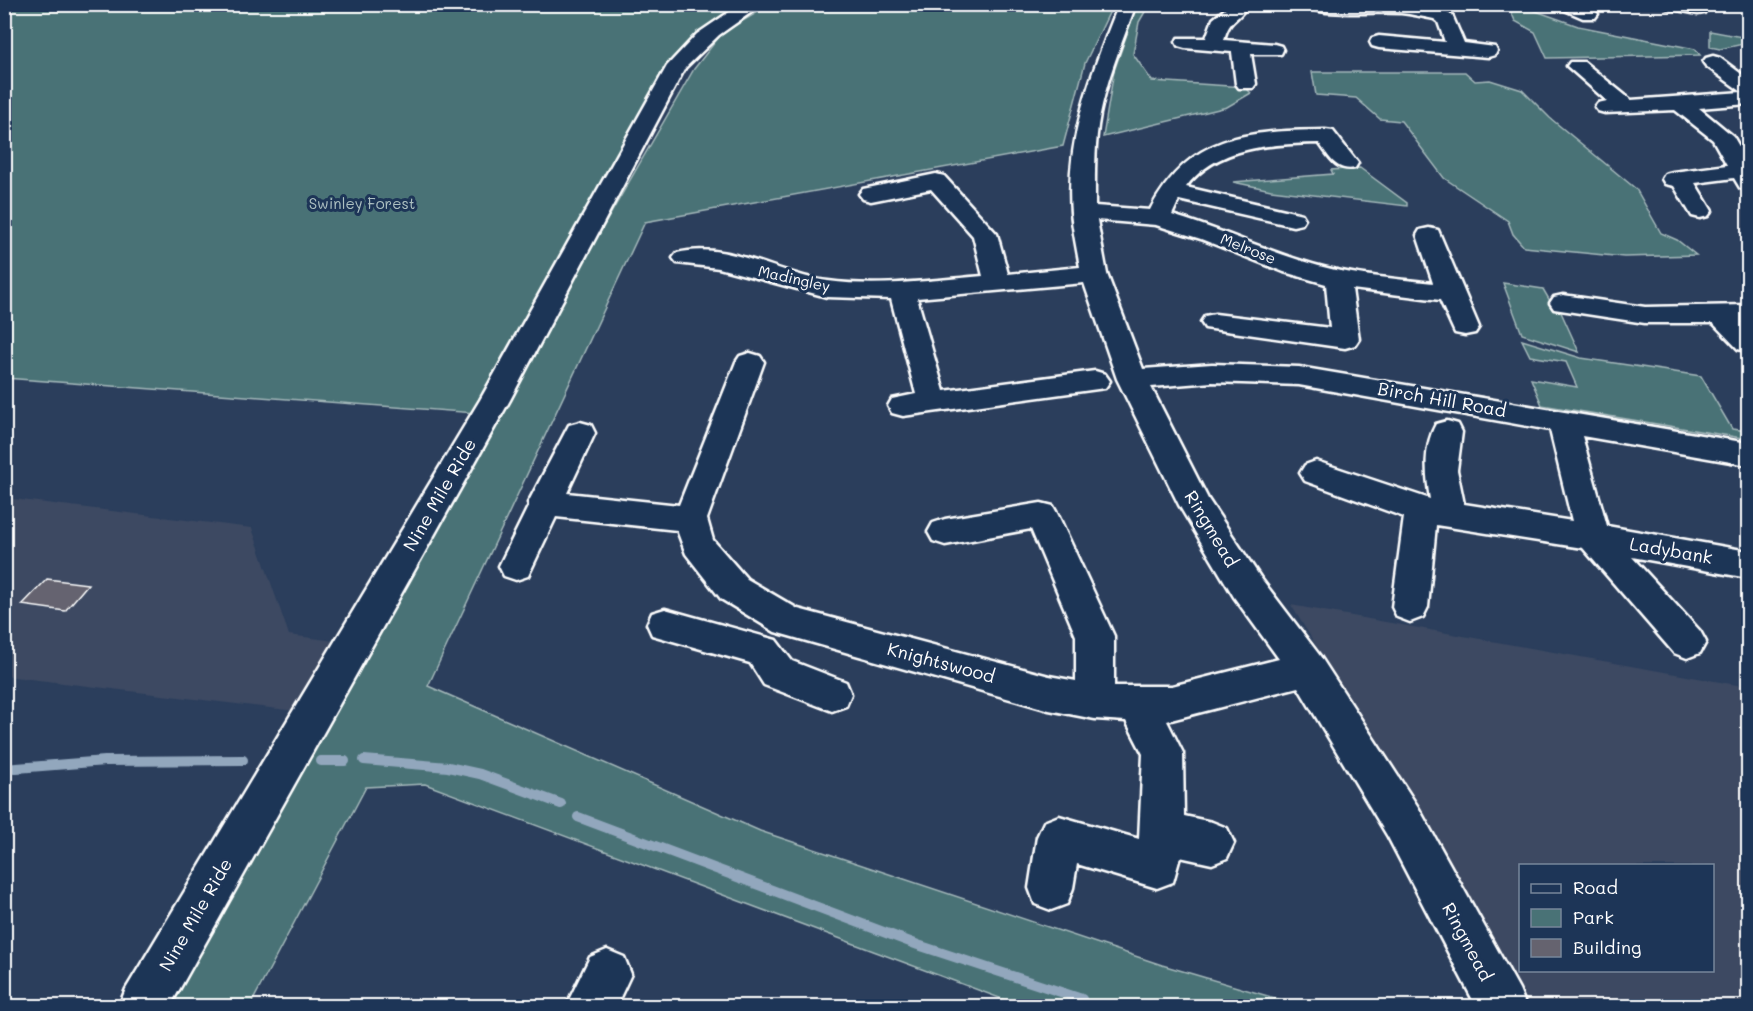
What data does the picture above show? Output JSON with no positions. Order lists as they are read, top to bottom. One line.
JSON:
{"streets":{"street":["Melrose","Madingley","Birch Hill Road","Nine Mile Ride","Ringmead","Ladybank","Knightswood"]},"crossings":[["Melrose","Ringmead"],["Madingley","Ringmead"],["Birch Hill Road","Ringmead"],["Birch Hill Road","Ladybank"],["Ringmead","Knightswood"]],"parks":["Swinley Forest"],"legend":["Road","Park","Building"]}
